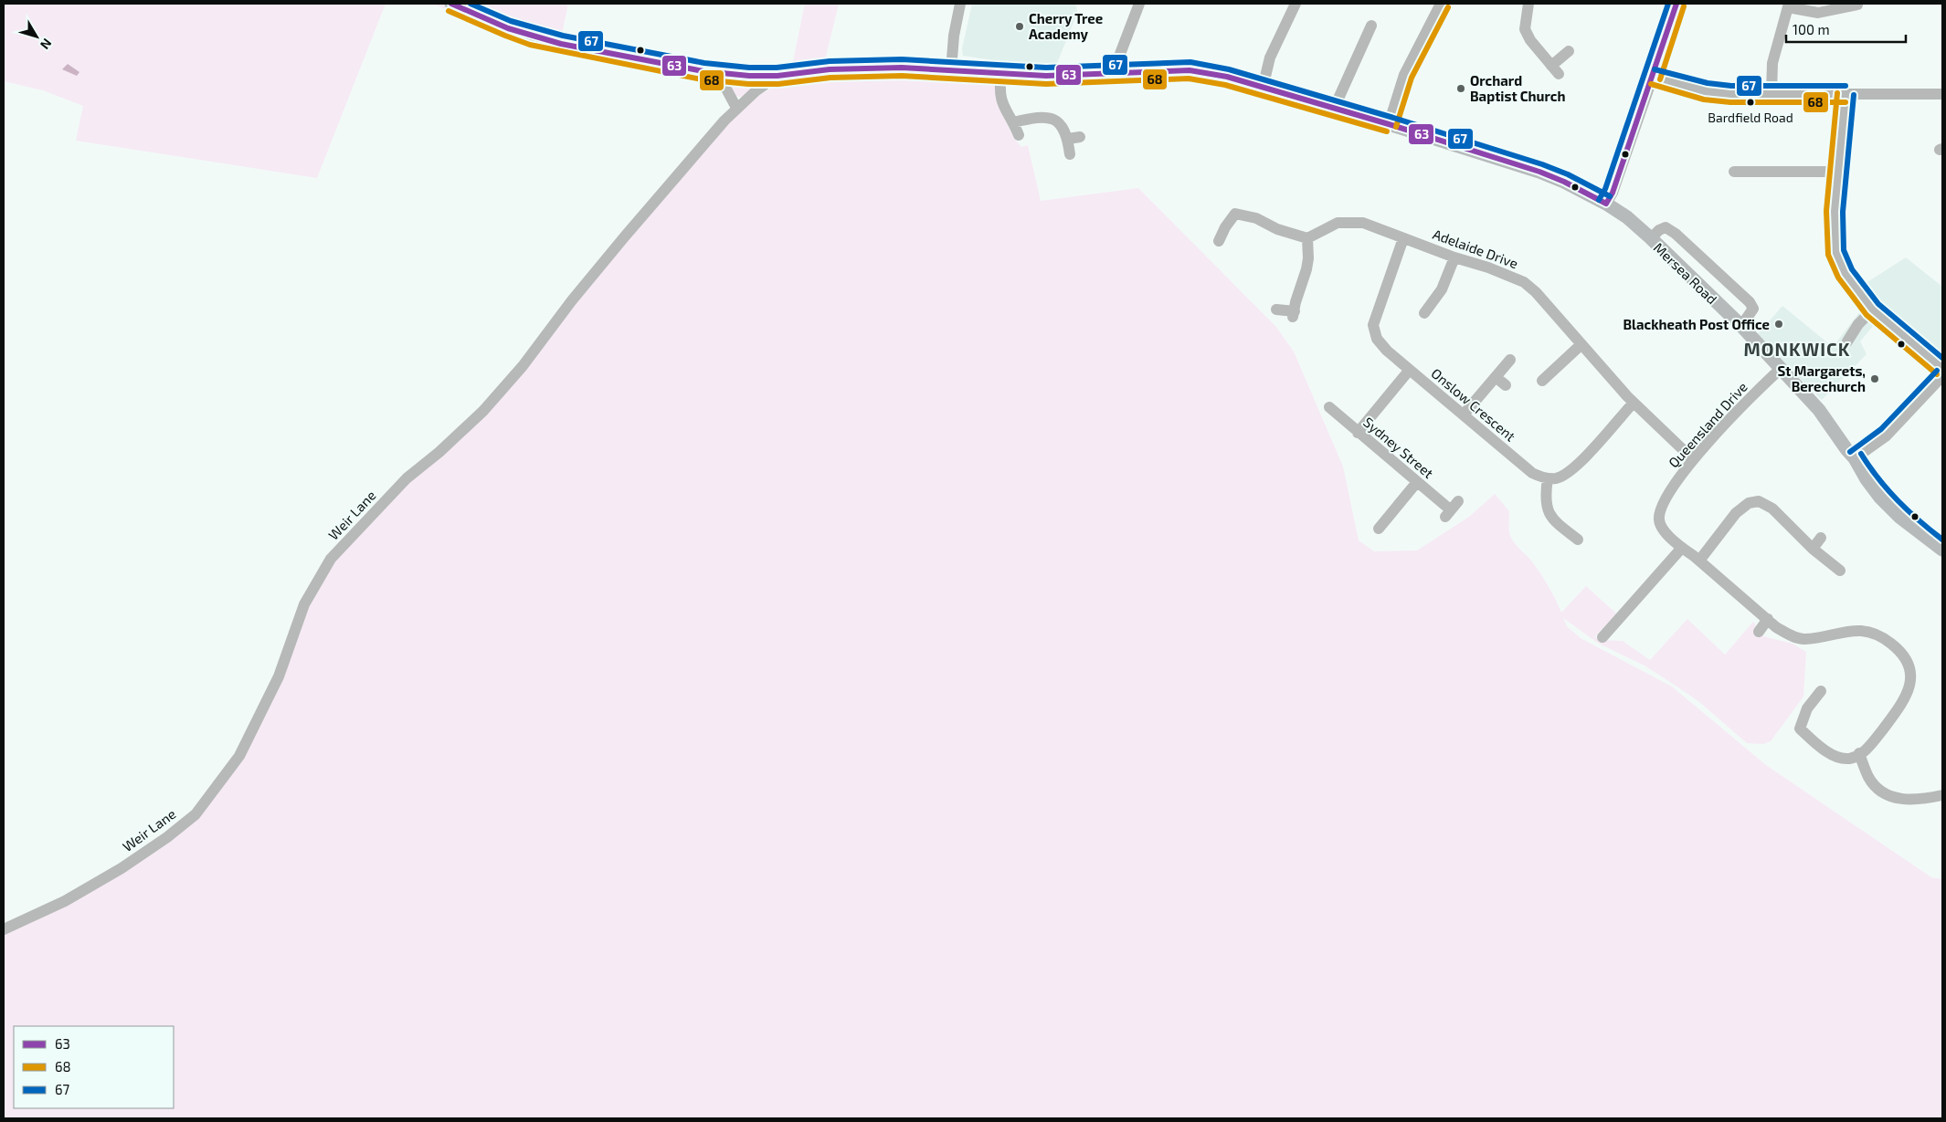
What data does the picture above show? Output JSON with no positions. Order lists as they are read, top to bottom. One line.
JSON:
{"streets":{"main road":["Mersea Road"],"street":["Adelaide Drive","Onslow Crescent","Queensland Drive","Sydney Street","Weir Lane"]},"crossings":[["Adelaide Drive","Onslow Crescent"],["Adelaide Drive","Queensland Drive"],["Mersea Road","Queensland Drive"],["Mersea Road","Weir Lane"]],"districts":["MONKWICK"],"places":["Cherry Tree Academy","Orchard Baptist Church","Bardfield Road","Blackheath Post Office","St Margarets, Berechurch"],"lines":["transit line 63","transit line 67","transit line 68"],"legend":["63","68","67"],"scale_bar":"100 m","north":"bottom right"}
